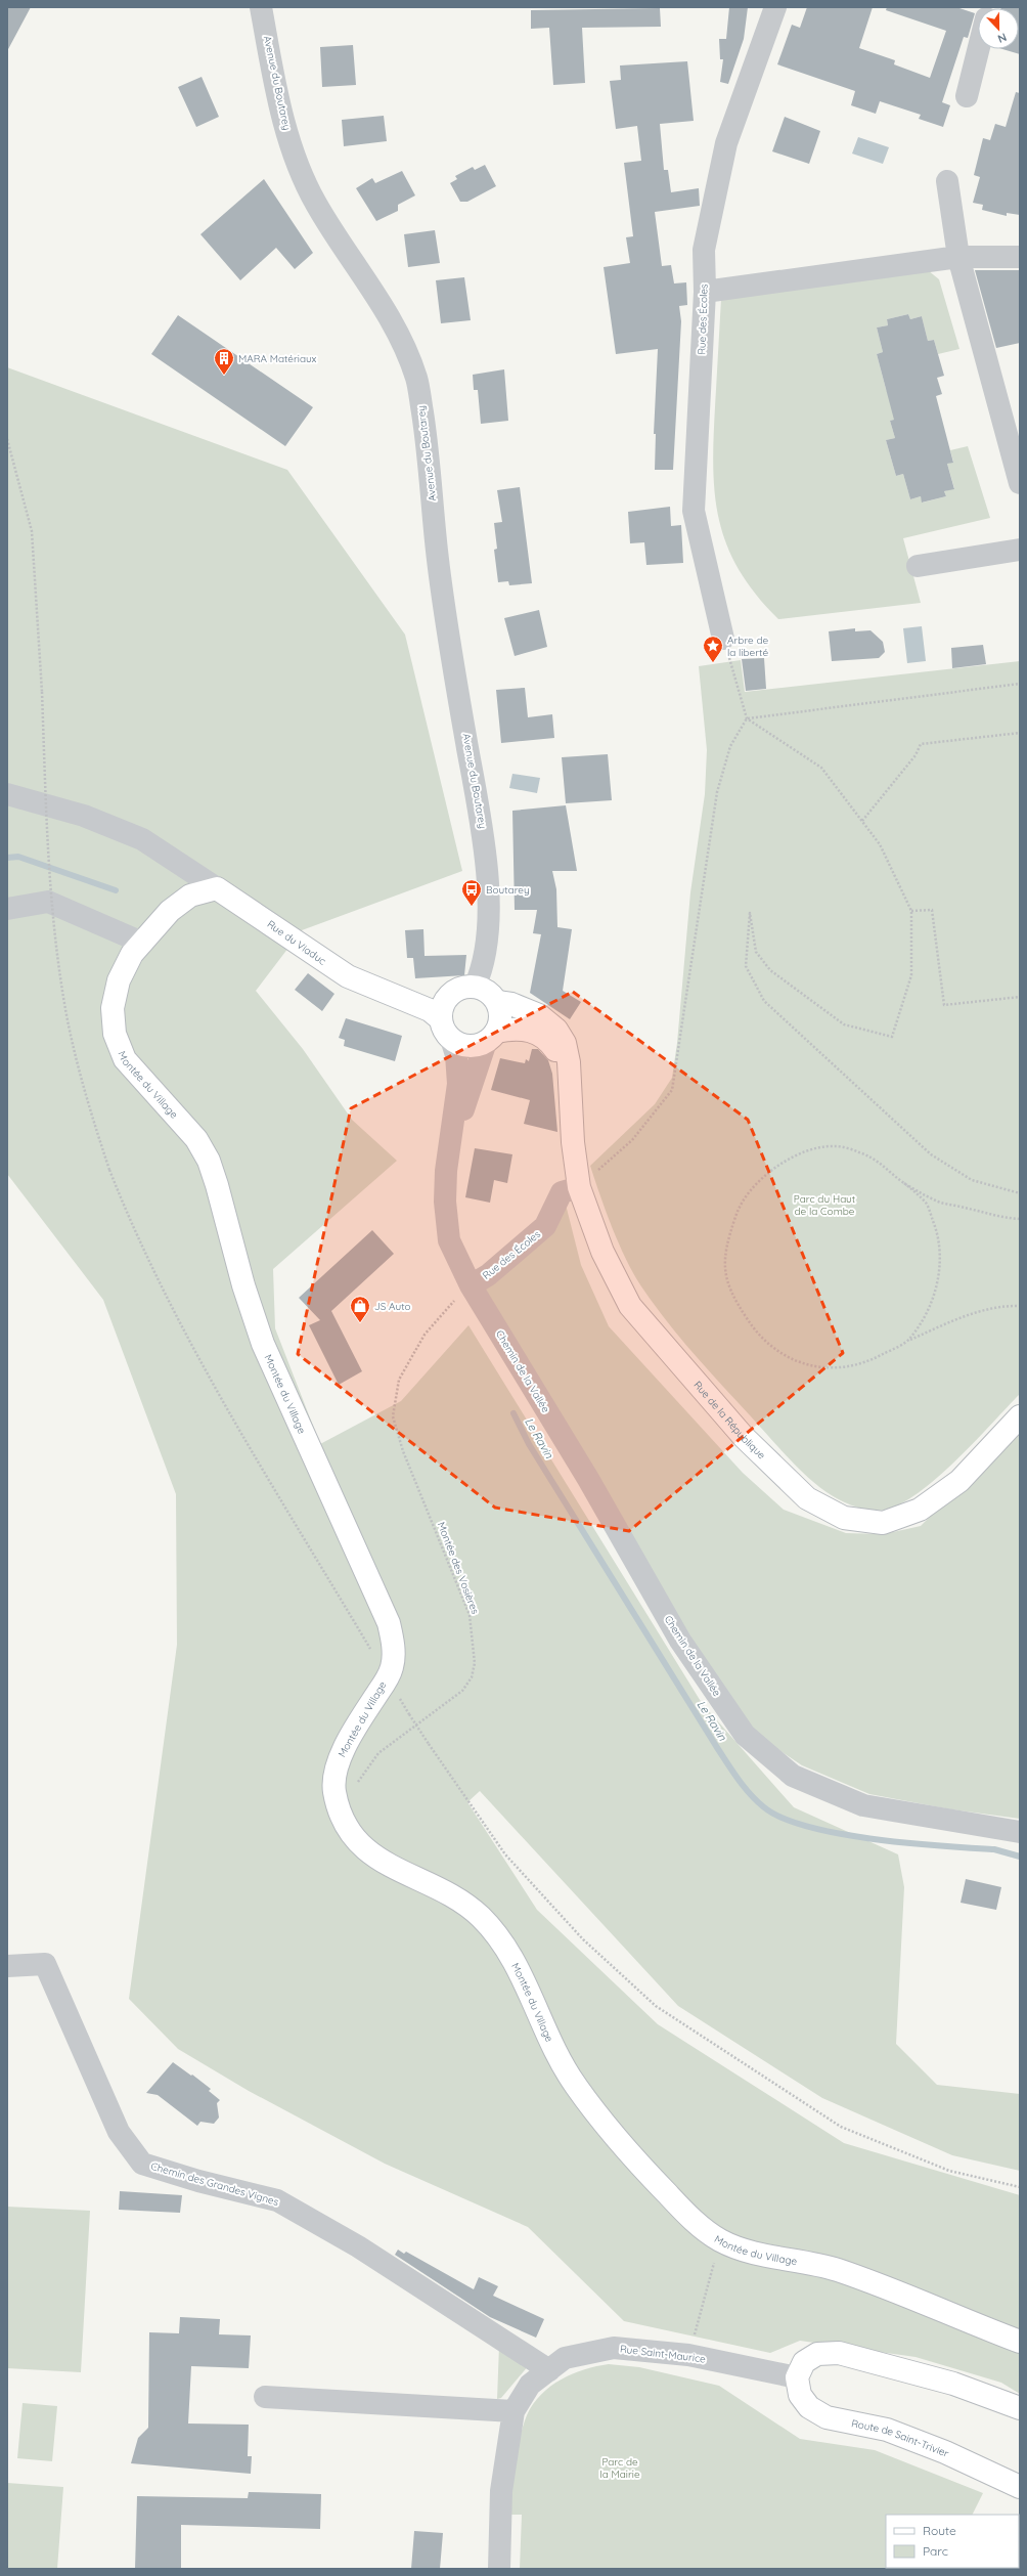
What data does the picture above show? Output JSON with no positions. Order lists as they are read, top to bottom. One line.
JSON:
{"streets":{"main road":["Rue du Viaduc","Montée du Village","Rue de la République","Route de Saint-Trivier"],"street":["Avenue du Boutarey","Rue des Écoles","Chemin de la Vallée","Chemin des Grandes Vignes","Rue Saint-Maurice"],"path":["Montée des Vosières"]},"crossings":[["Avenue du Boutarey","Rue du Viaduc"],["Avenue du Boutarey","Rue de la République"],["Rue des Écoles","Chemin de la Vallée"],["Rue des Écoles","Rue de la République"],["Rue des Écoles","Montée des Vosières"],["Rue du Viaduc","Montée du Village"],["Rue du Viaduc","Rue de la République"],["Chemin de la Vallée","Montée des Vosières"],["Chemin des Grandes Vignes","Rue Saint-Maurice"],["Rue Saint-Maurice","Route de Saint-Trivier"]],"water":["Le Ravin"],"parks":["Parc du Haut de la Combe","Parc de la Mairie"],"places":{"building":["MARA Matériaux"],"place":["Arbre de la liberté"],"bus stop":["Boutarey"],"shop":["JS Auto"]},"legend":["Route","Parc"],"north":"bottom"}
